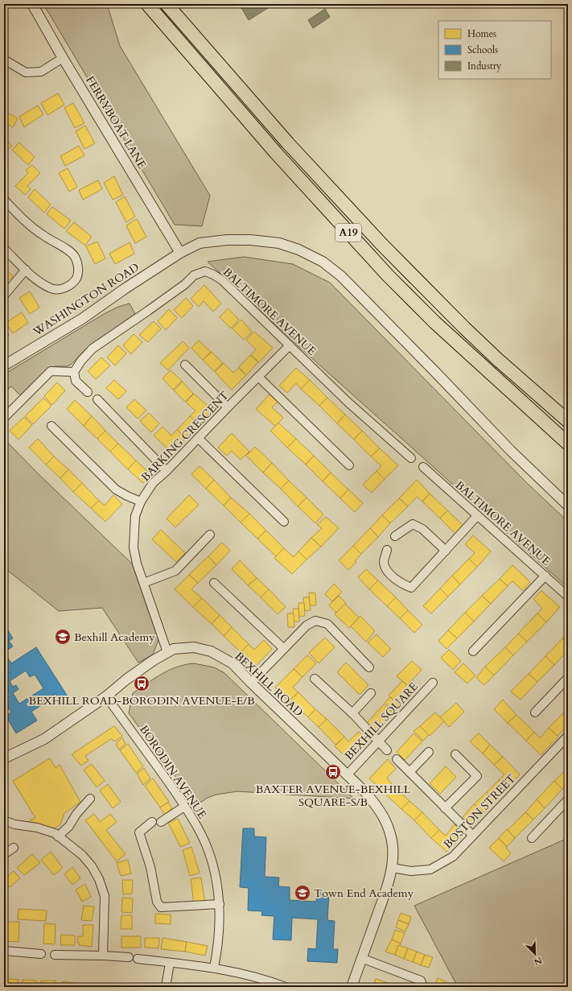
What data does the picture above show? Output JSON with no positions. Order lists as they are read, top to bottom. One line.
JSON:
{"streets":{"highway":["A19"],"street":["FERRYBOAT LANE","WASHINGTON ROAD","BALTIMORE AVENUE","BARKING CRESCENT","BEXHILL ROAD","BEXHILL SQUARE","BORODIN AVENUE","BOSTON STREET"]},"crossings":[["FERRYBOAT LANE","WASHINGTON ROAD"],["BALTIMORE AVENUE","BARKING CRESCENT"],["BARKING CRESCENT","BEXHILL ROAD"],["BEXHILL ROAD","BEXHILL SQUARE"],["BEXHILL ROAD","BORODIN AVENUE"],["BEXHILL ROAD","BOSTON STREET"]],"places":{"school or university":["Bexhill Academy","Town End Academy"],"bus stop":["BEXHILL ROAD-BORODIN AVENUE-E/B","BAXTER AVENUE-BEXHILL SQUARE-S/B"]},"legend":["Homes","Schools","Industry"],"north":"bottom right"}
